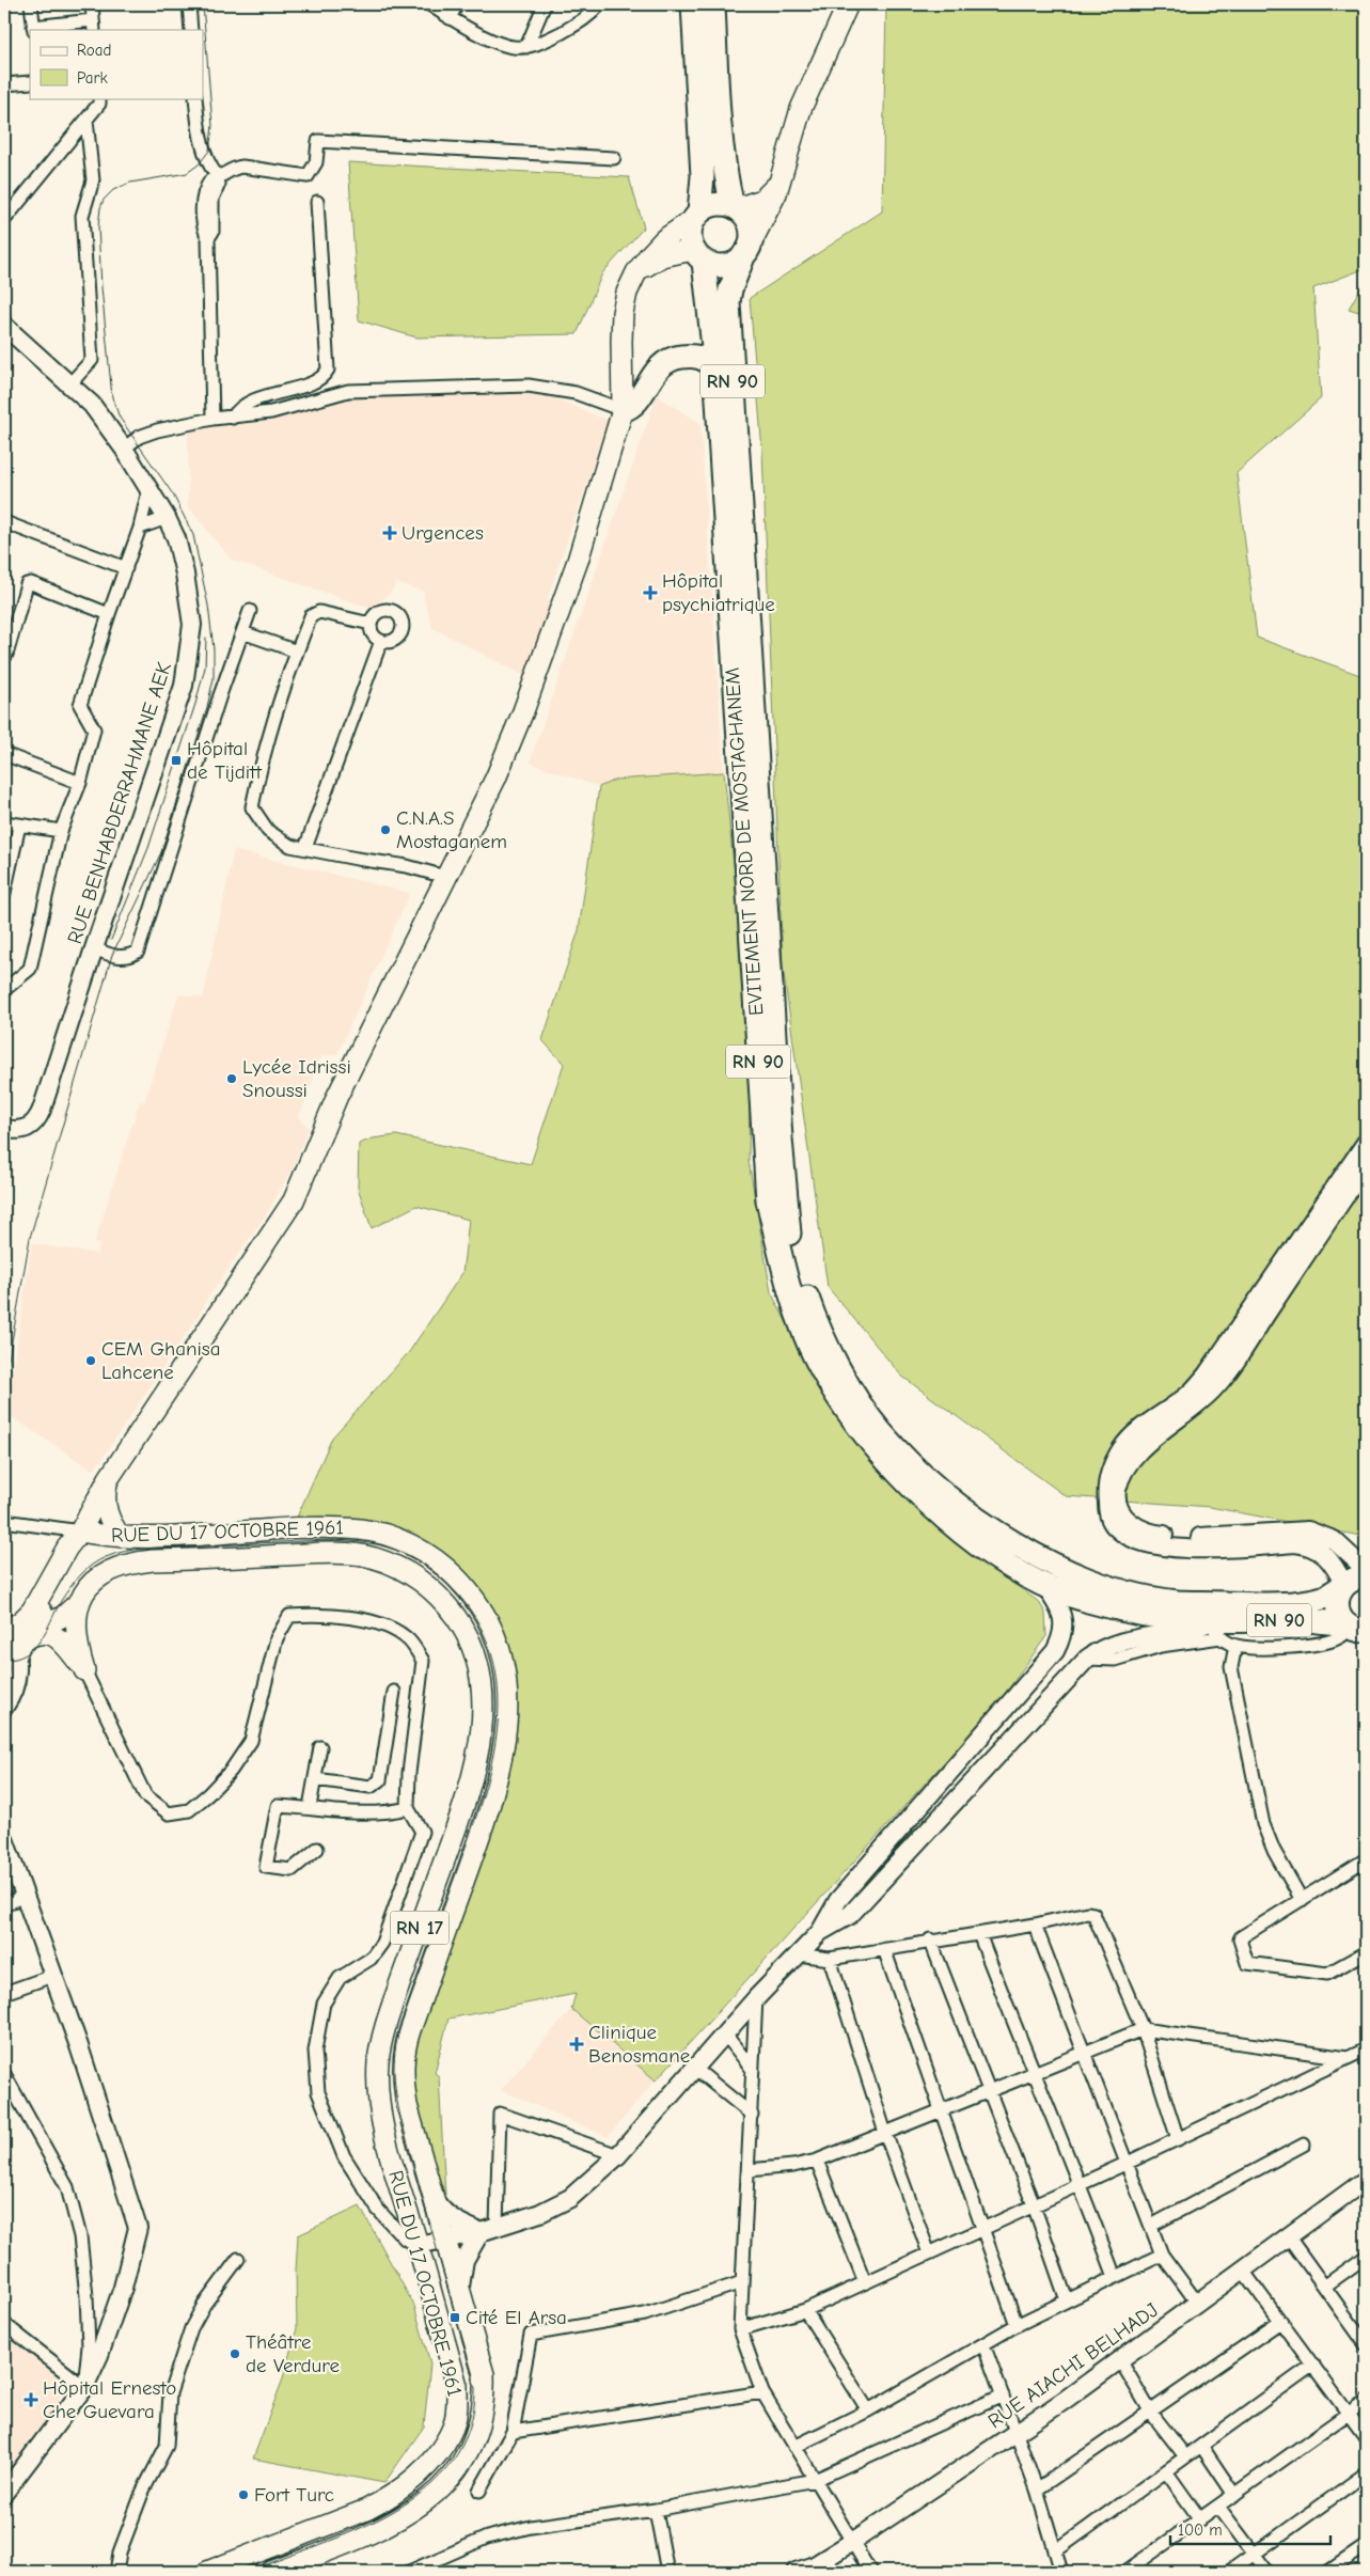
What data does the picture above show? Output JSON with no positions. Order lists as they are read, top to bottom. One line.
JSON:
{"streets":{"highway":["RN 90","EVITEMENT NORD DE MOSTAGHANEM"],"main road":["RUE BENHABDERRAHMANE AEK","RUE DU 17 OCTOBRE 1961","RN 17","RUE AIACHI BELHADJ"]},"places":{"health":["Urgences","Hôpital psychiatrique","Clinique Benosmane","Hôpital Ernesto Che Guevara"],"transit":["Hôpital de Tijditt","Cité El Arsa"],"other":["C.N.A.S Mostaganem","Lycée Idrissi Snoussi","CEM Ghanisa Lahcene","Théâtre de Verdure","Fort Turc"]},"legend":["Road","Park"],"scale_bar":"100 m"}
